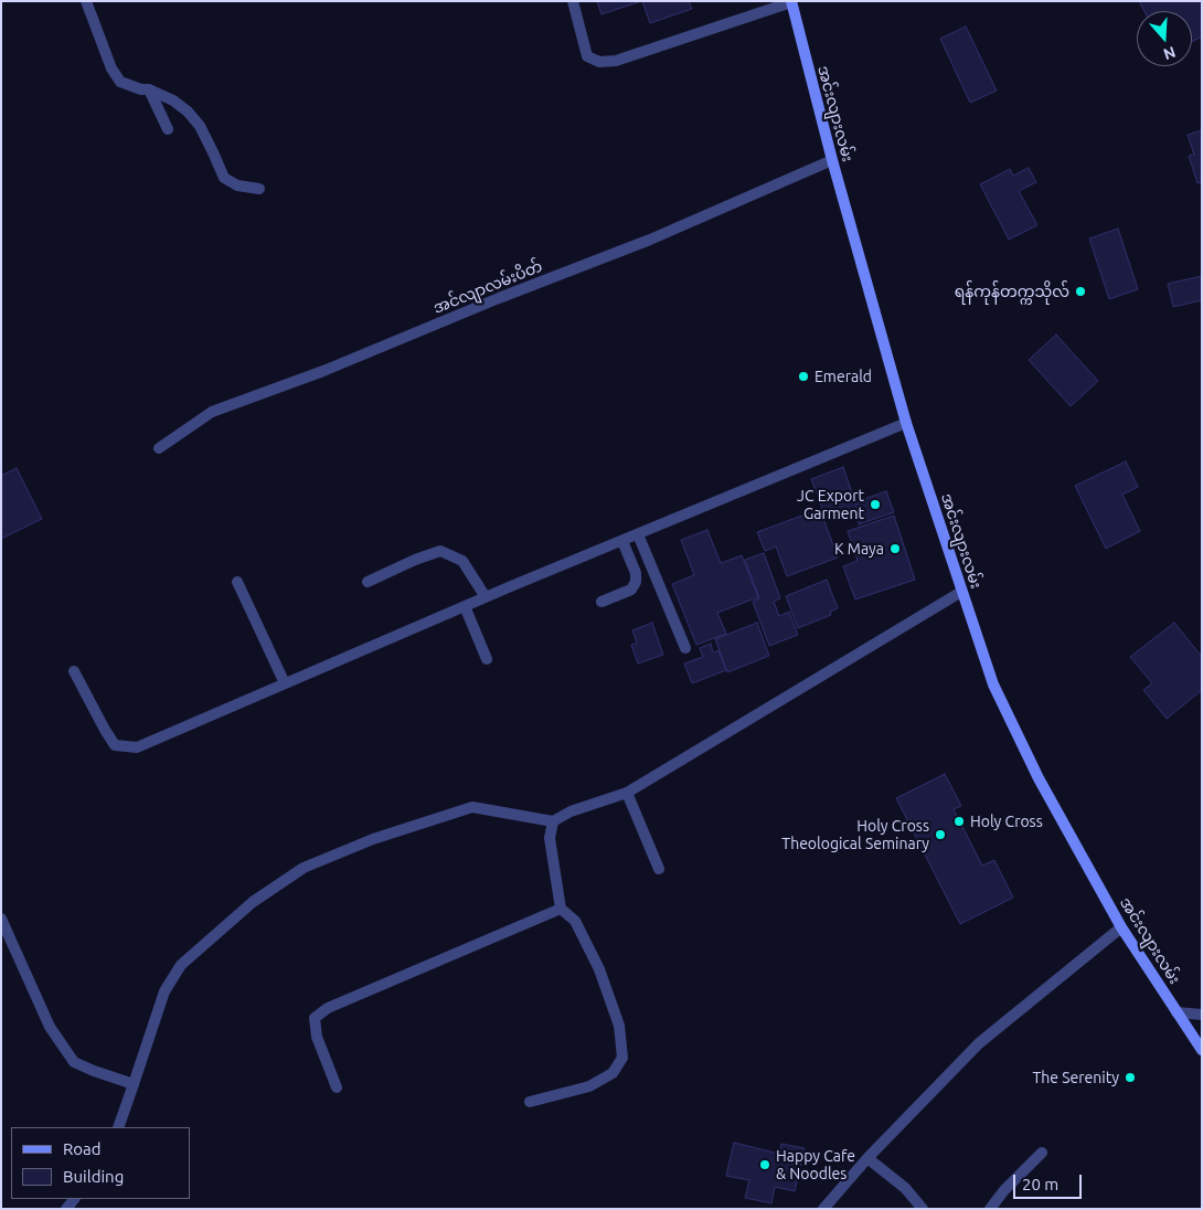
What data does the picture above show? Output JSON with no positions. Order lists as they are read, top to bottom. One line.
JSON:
{"streets":{"main road":["အင်းလျားလမ်း"],"street":["အင်လျာလမ်းပိတ်"]},"crossings":[["အင်းလျားလမ်း","အင်လျာလမ်းပိတ်"]],"places":["ရန်ကုန်တက္ကသိုလ်","Emerald","JC Export Garment","K Maya","Holy Cross","Holy Cross Theological Seminary","The Serenity","Happy Cafe & Noodles"],"legend":["Road","Building"],"scale_bar":"20 m","north":"bottom"}
